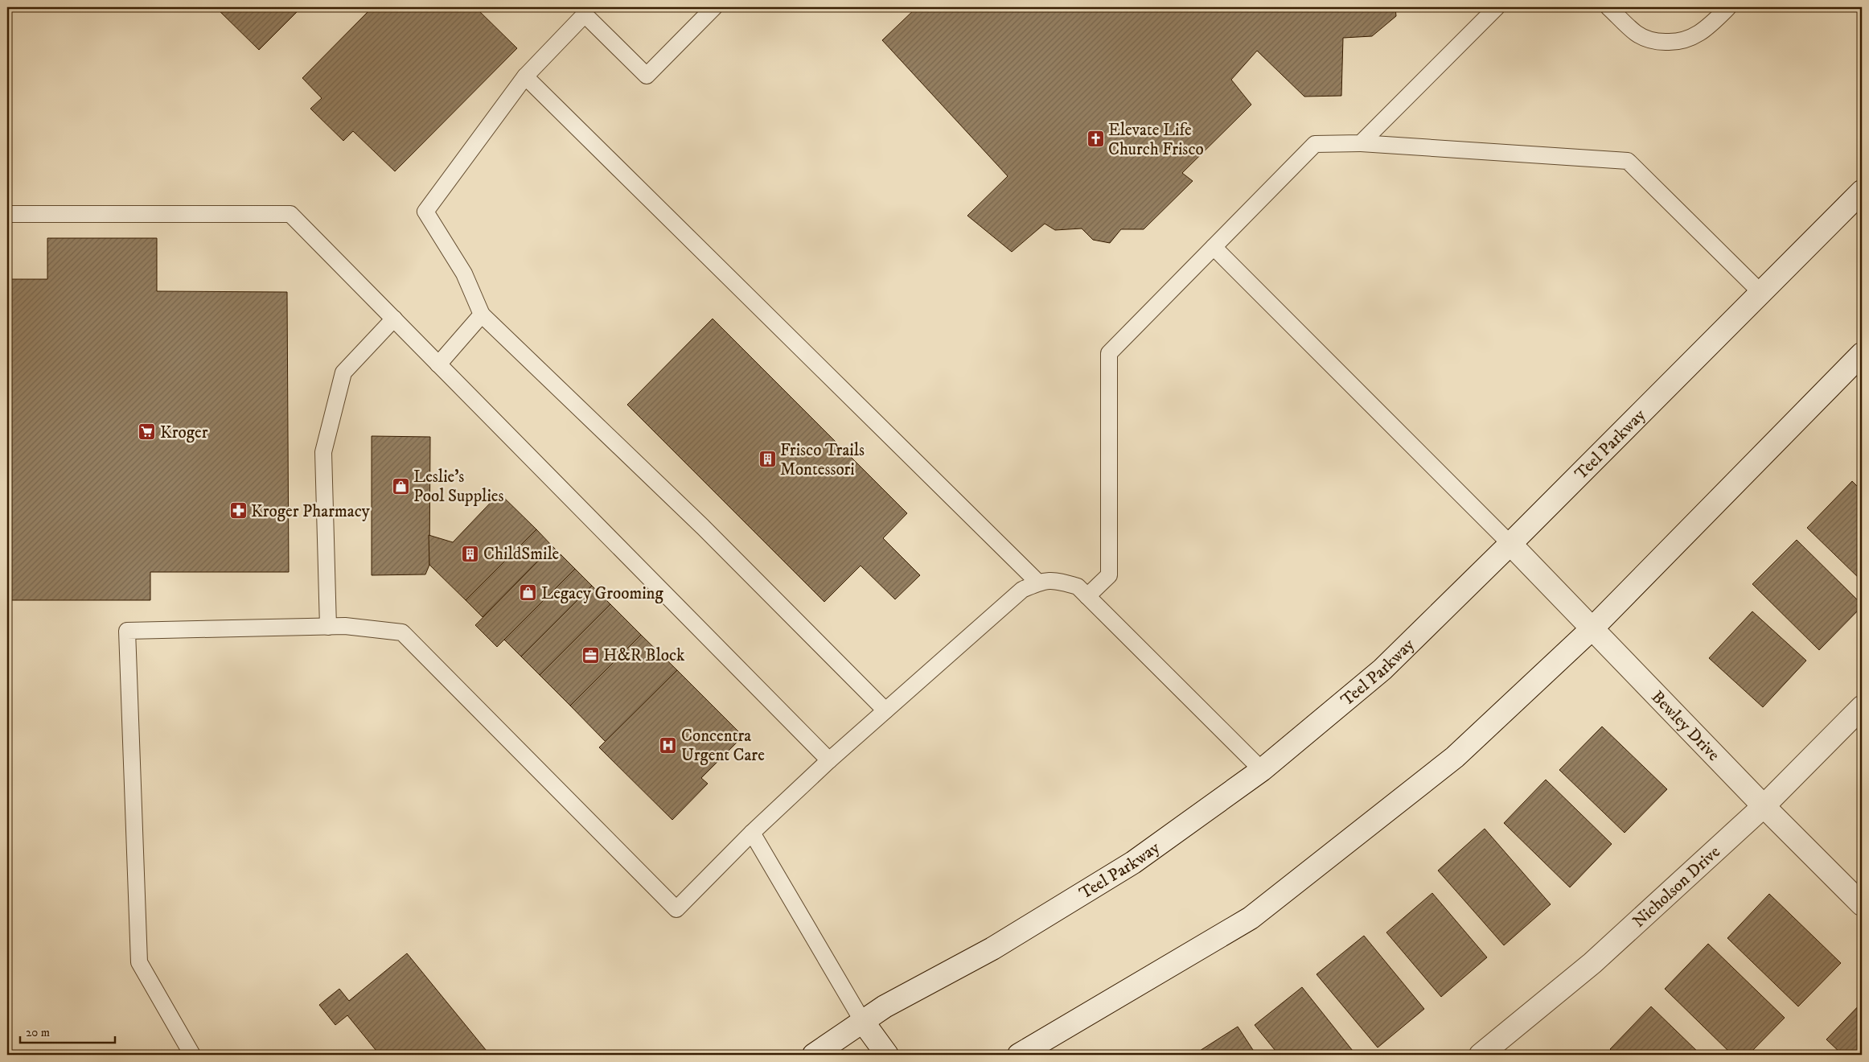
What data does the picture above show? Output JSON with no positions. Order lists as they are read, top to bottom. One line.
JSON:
{"streets":{"main road":["Teel Parkway","Bewley Drive","Nicholson Drive"]},"crossings":[["Teel Parkway","Bewley Drive"],["Bewley Drive","Nicholson Drive"]],"places":{"church":["Elevate Life Church Frisco"],"supermarket":["Kroger"],"building":["Frisco Trails Montessori","ChildSmile"],"shop":["Leslie's Pool Supplies","Legacy Grooming"],"pharmacy":["Kroger Pharmacy"],"office":["H&R Block"],"hospital":["Concentra Urgent Care"]},"scale_bar":"20 m"}
